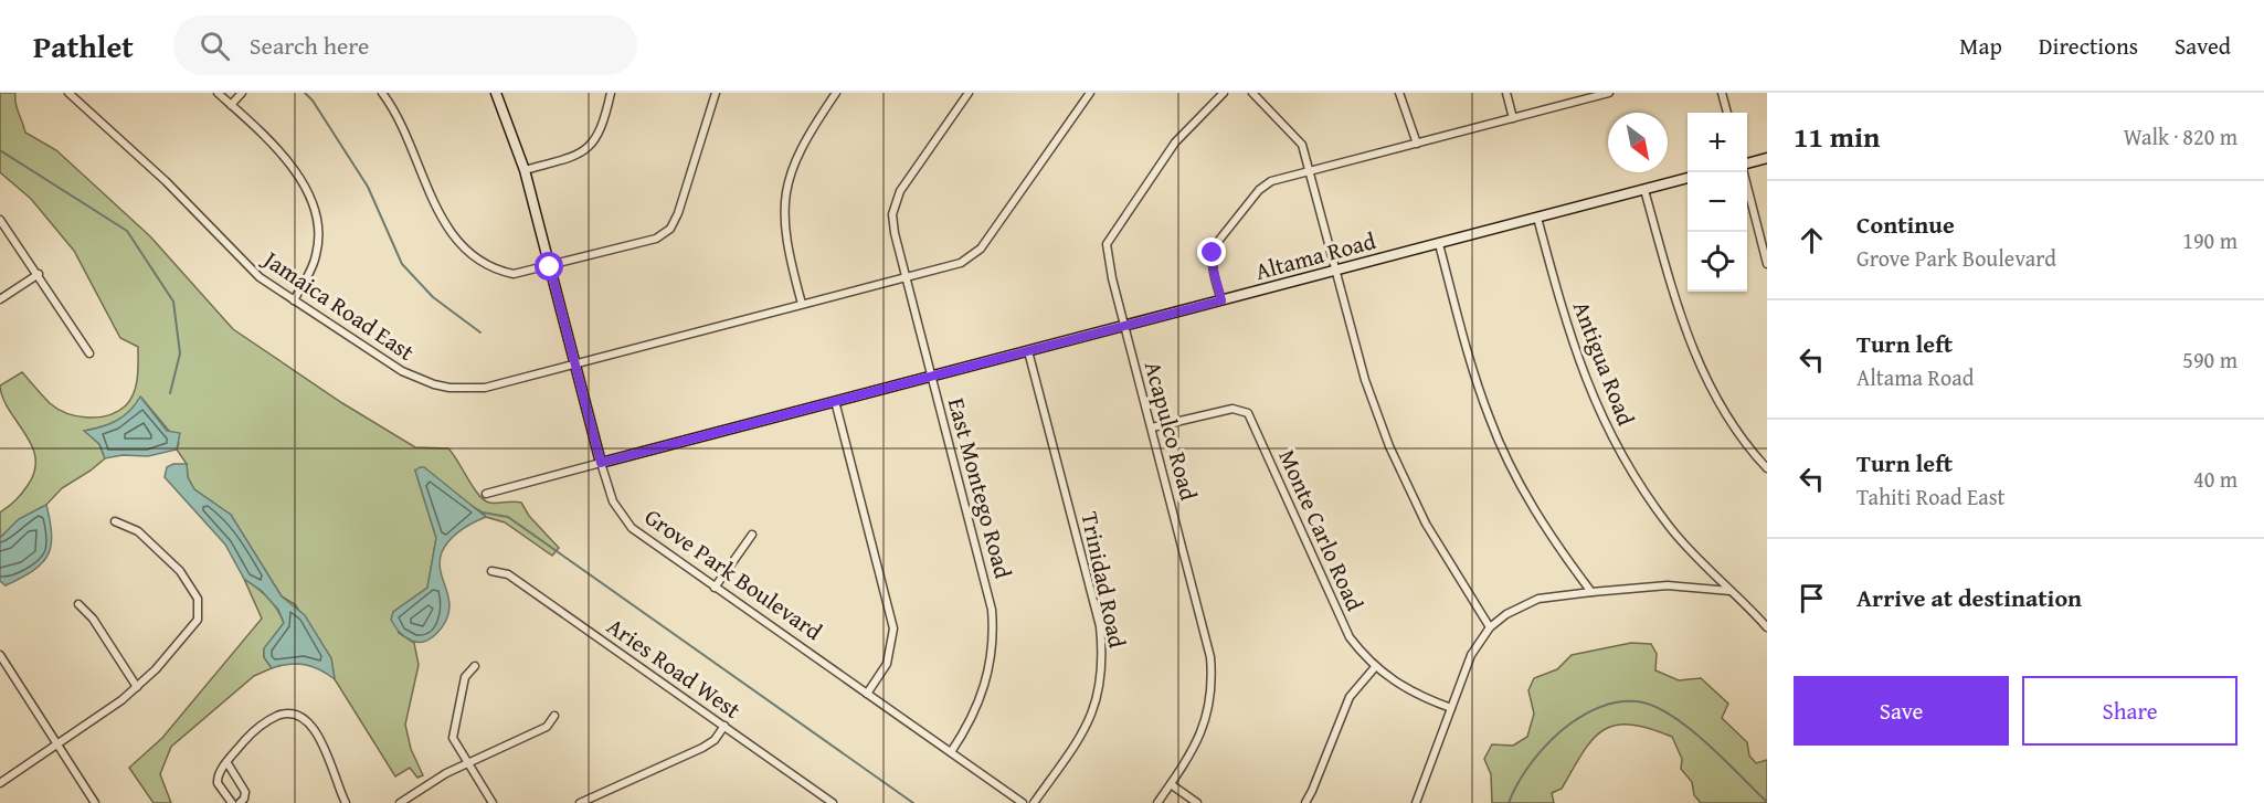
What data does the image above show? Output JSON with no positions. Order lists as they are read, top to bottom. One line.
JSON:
{"streets":{"street":["Altama Road","Jamaica Road East","Antigua Road","Acapulco Road","East Montego Road","Monte Carlo Road","Grove Park Boulevard","Trinidad Road","Aries Road West"]},"crossings":[["Altama Road","Antigua Road"],["Altama Road","Acapulco Road"],["Altama Road","East Montego Road"],["Altama Road","Grove Park Boulevard"],["Altama Road","Trinidad Road"],["Jamaica Road East","East Montego Road"],["Jamaica Road East","Grove Park Boulevard"],["Acapulco Road","Monte Carlo Road"],["East Montego Road","Grove Park Boulevard"]],"north":"bottom right","page":{"header":"Pathlet","search":"Search here","nav":["Map","Directions","Saved"],"heading":["11 min","Walk · 820 m"],"map_buttons":["+","−"],"list":[["Continue","Grove Park Boulevard","190 m"],["Turn left","Altama Road","590 m"],["Turn left","Tahiti Road East","40 m"],"Arrive at destination"],"buttons":["Save","Share"]}}
